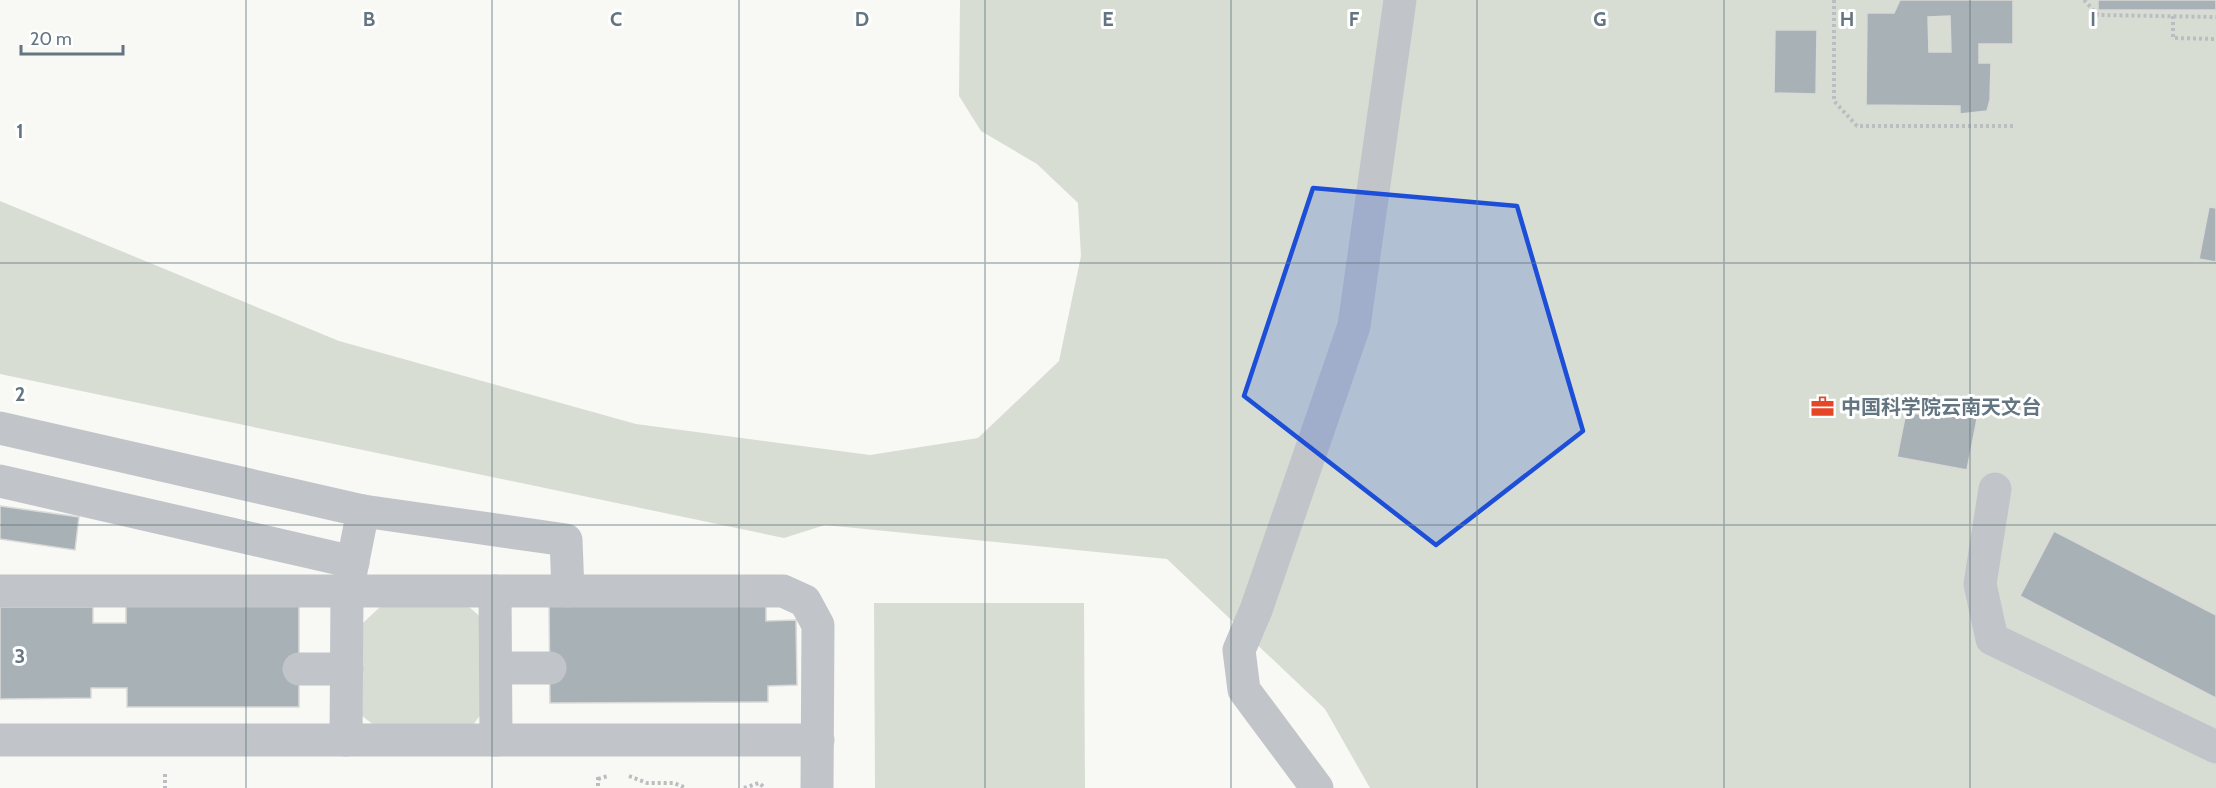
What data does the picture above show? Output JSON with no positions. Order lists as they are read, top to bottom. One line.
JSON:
{"places":{"office":["中国科学院云南天文台"]},"scale_bar":"20 m","grid":{"columns":["B","C","D","E","F","G","H","I"],"rows":["1","2","3"]}}
